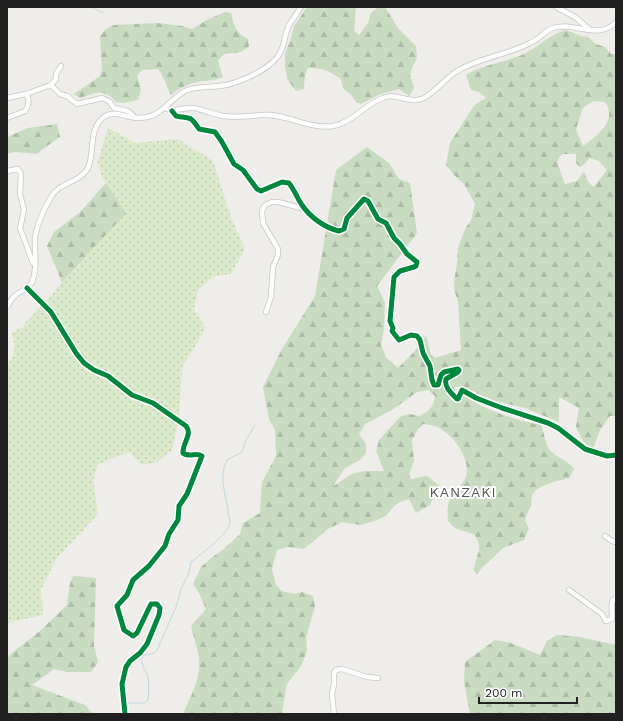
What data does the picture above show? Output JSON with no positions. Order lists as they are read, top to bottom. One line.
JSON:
{"districts":["KANZAKI"],"scale_bar":"200 m"}
